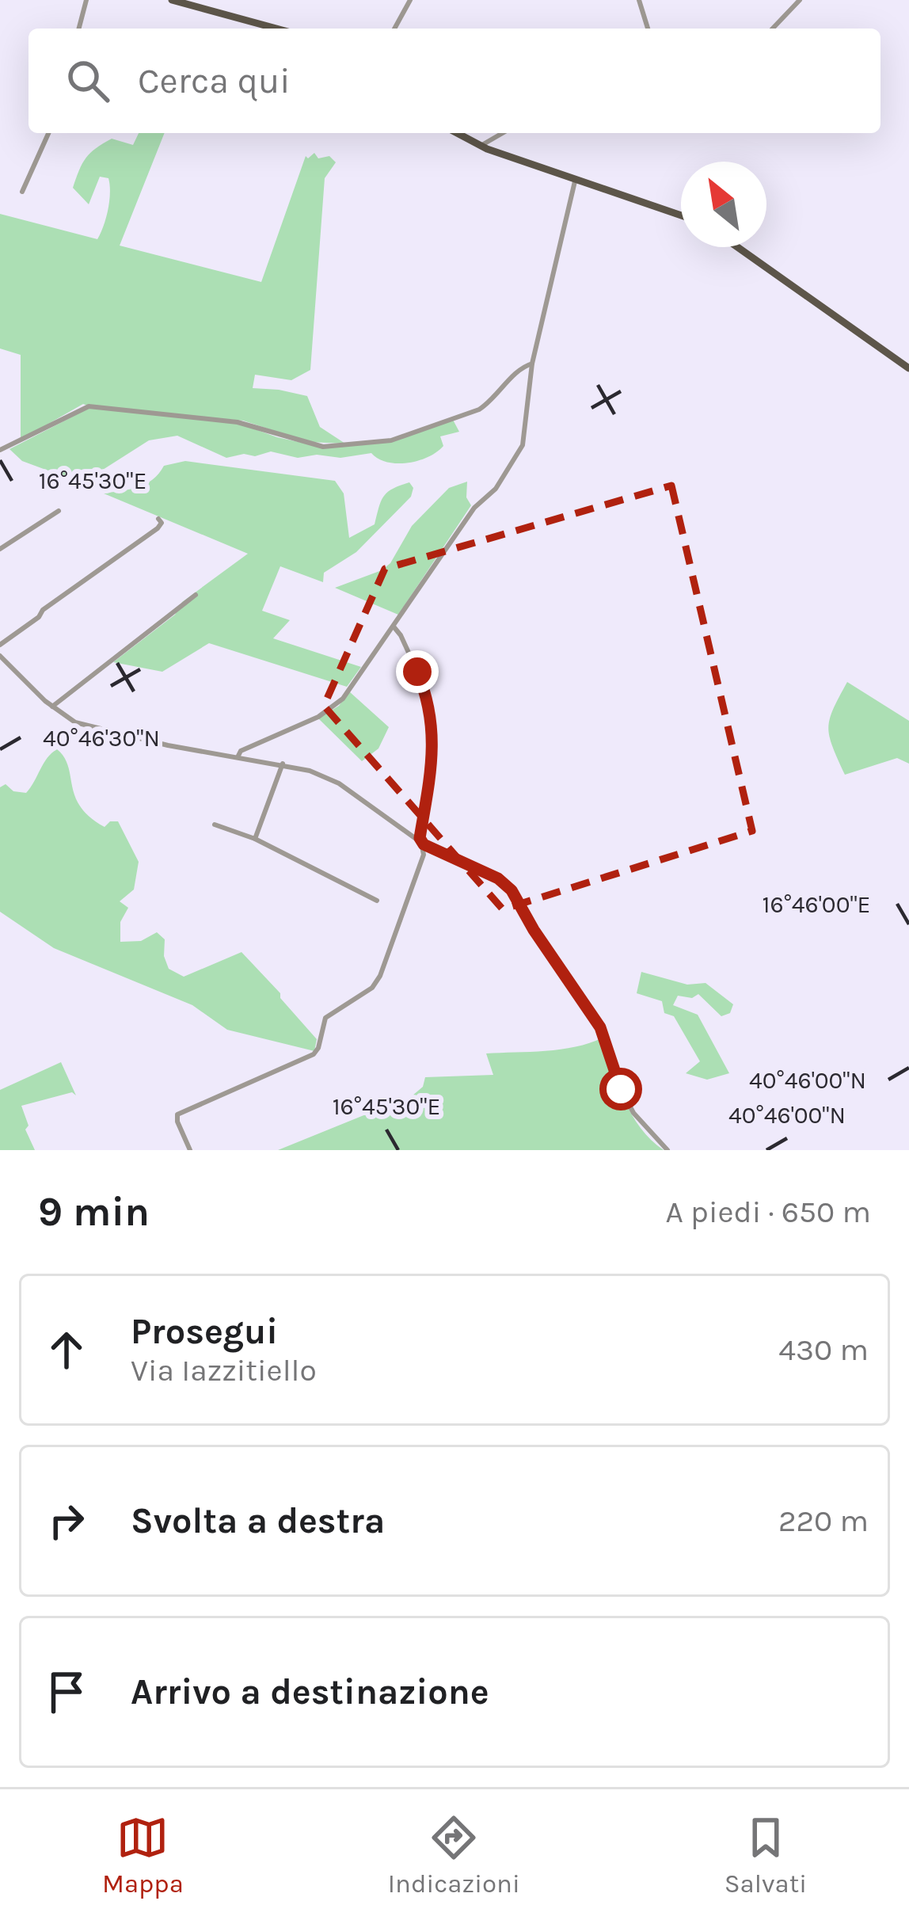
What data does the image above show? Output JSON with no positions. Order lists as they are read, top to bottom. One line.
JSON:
{"north":"top left","page":{"search":"Cerca qui","heading":["9 min","A piedi · 650 m"],"list":[["Prosegui","Via Iazzitiello","430 m"],["Svolta a destra","220 m"],"Arrivo a destinazione"],"nav":["Mappa","Indicazioni","Salvati"]},"coordinates":["16°45'30\"E","40°46'30\"N","16°46'00\"E","40°46'00\"N"]}
